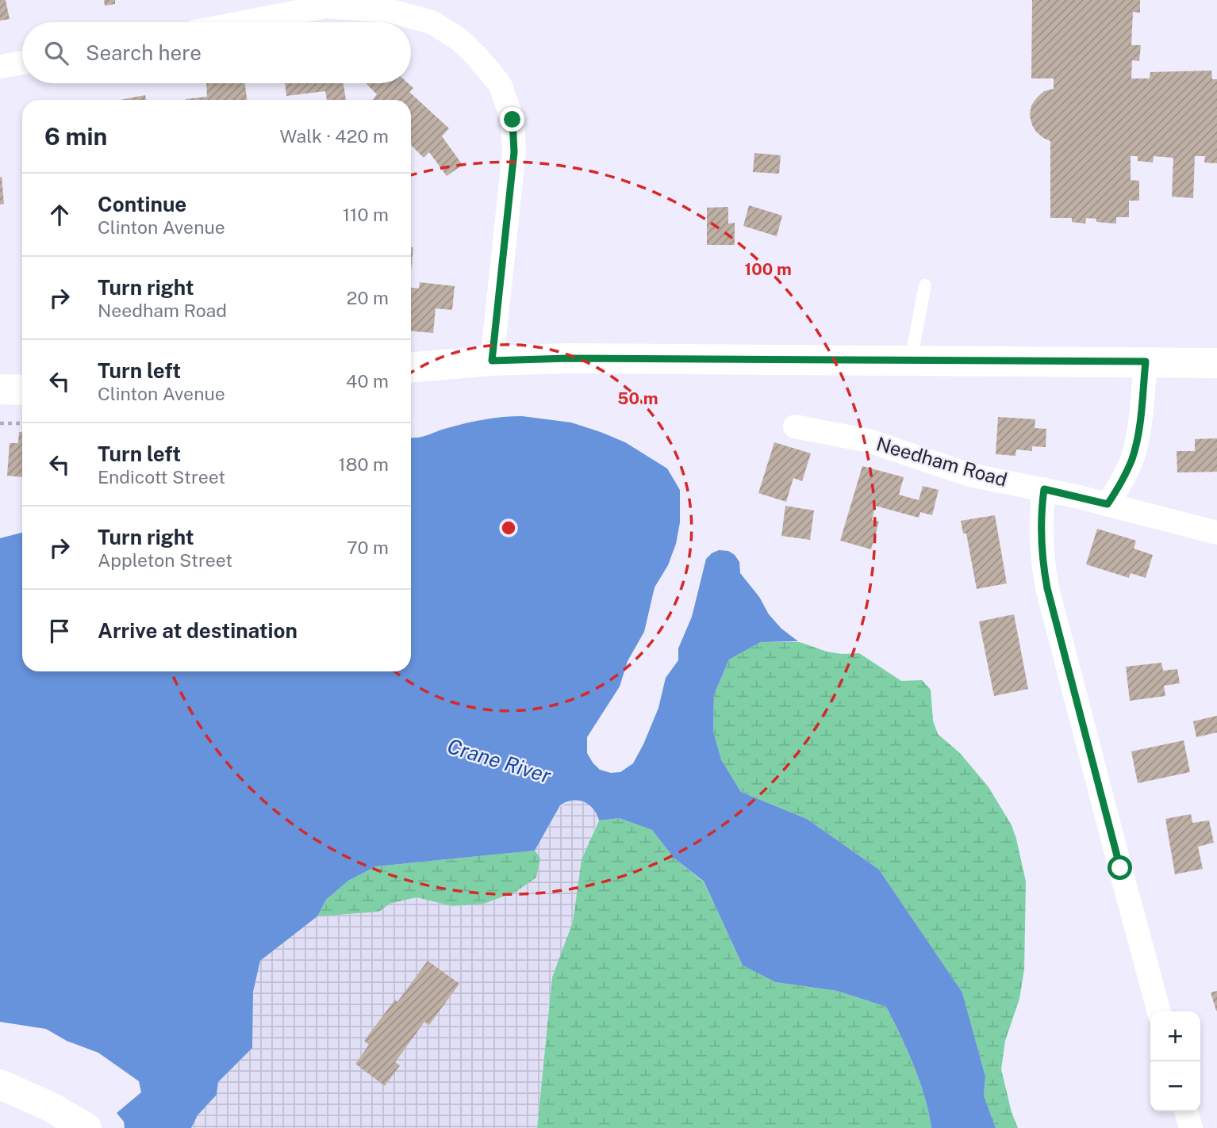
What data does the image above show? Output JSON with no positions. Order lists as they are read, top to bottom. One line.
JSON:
{"streets":{"street":["Needham Road"]},"water":["Crane River"],"page":{"search":"Search here","heading":["6 min","Walk · 420 m"],"list":[["Continue","Clinton Avenue","110 m"],["Turn right","Needham Road","20 m"],["Turn left","Clinton Avenue","40 m"],["Turn left","Endicott Street","180 m"],["Turn right","Appleton Street","70 m"],"Arrive at destination"],"map_buttons":["+","−"]},"rings":["100 m","50 m"]}
